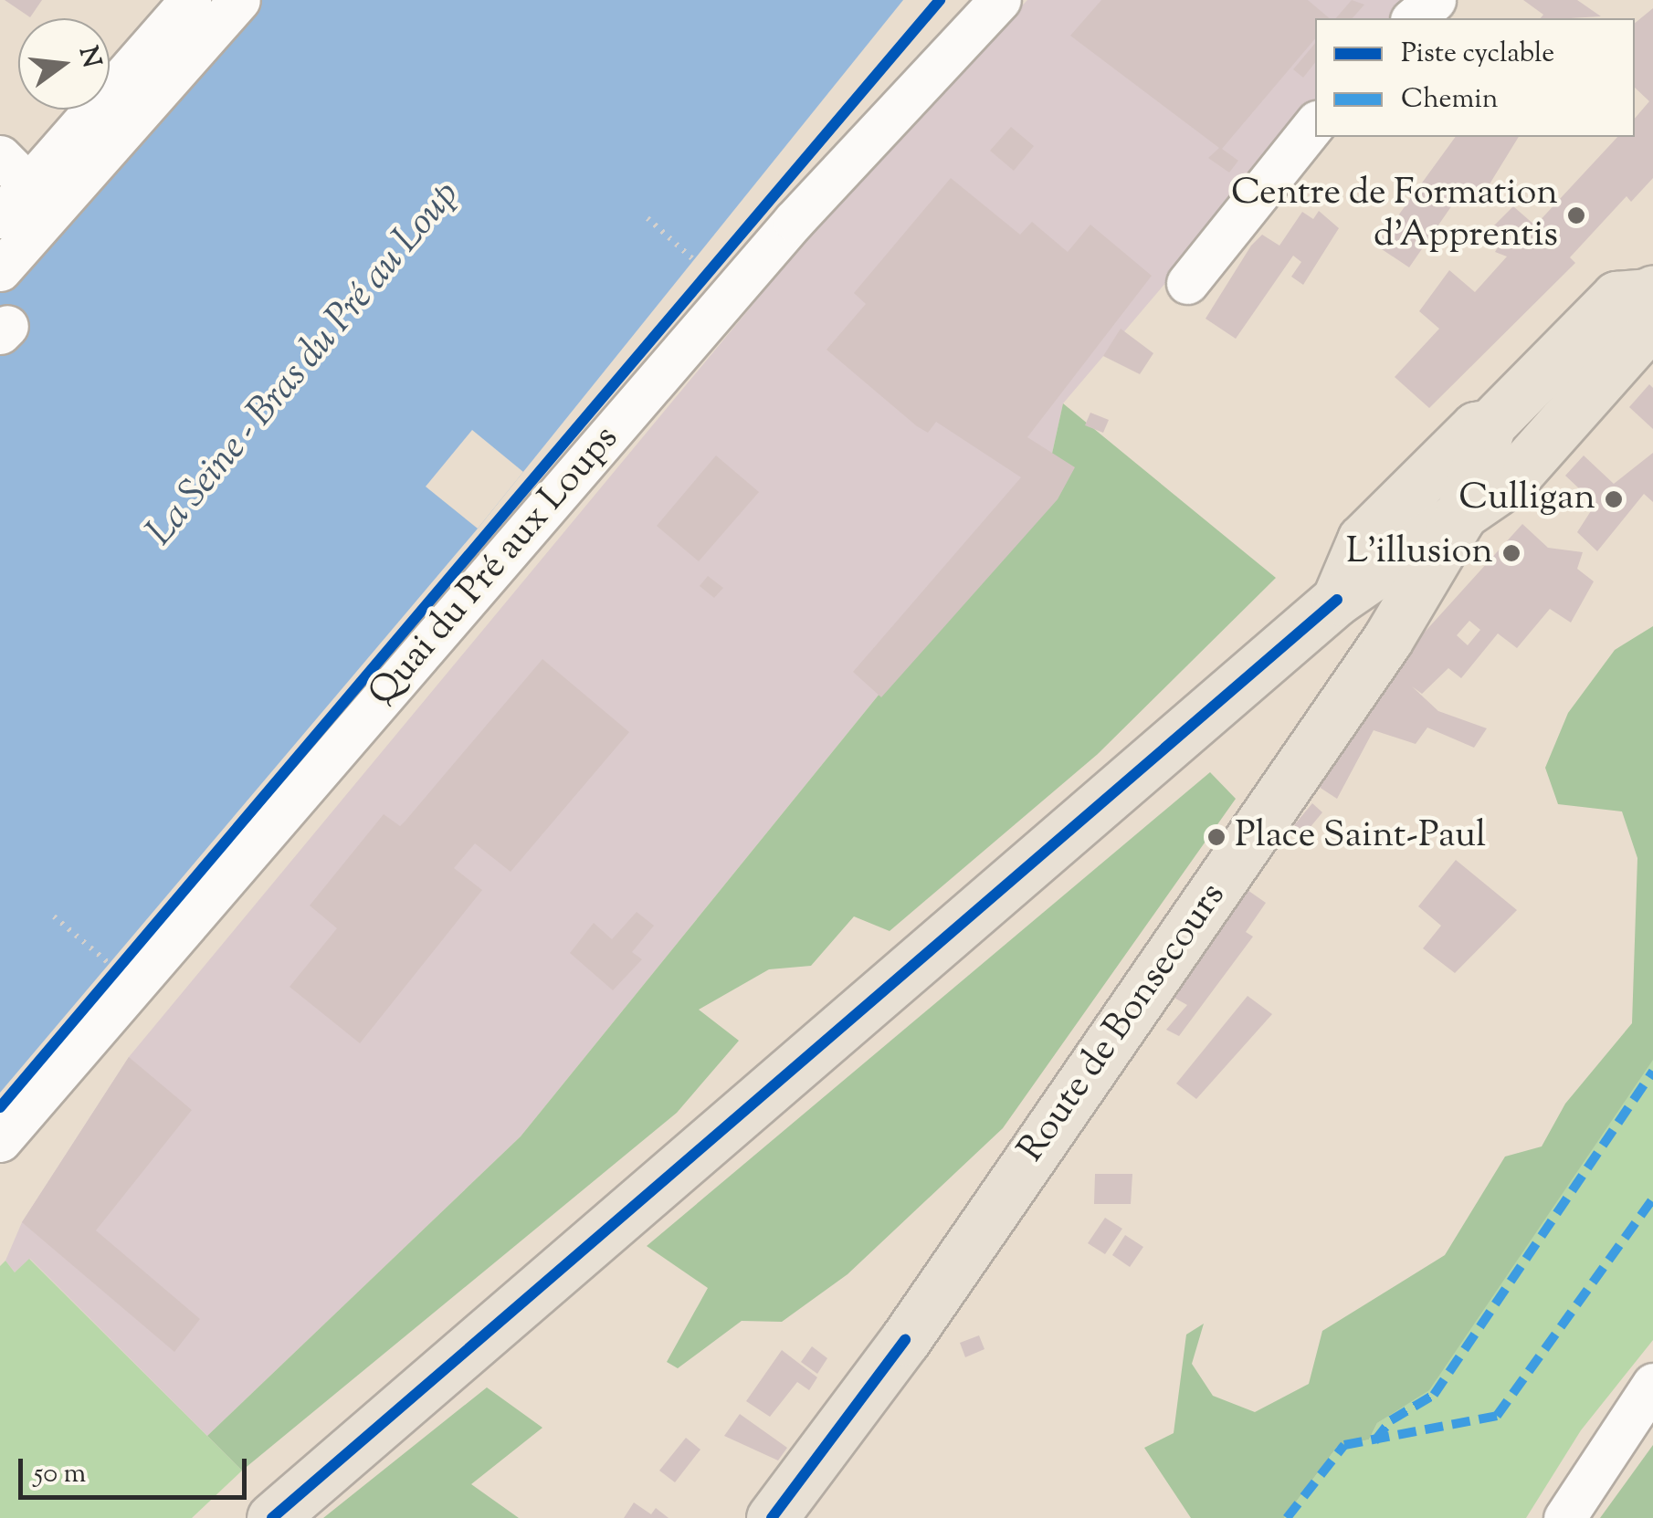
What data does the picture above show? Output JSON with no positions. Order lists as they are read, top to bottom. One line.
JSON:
{"streets":{"main road":["Route de Bonsecours"],"street":["Quai du Pré aux Loups"]},"water":["La Seine - Bras du Pré au Loup"],"places":["Centre de Formation d'Apprentis","Culligan","L'illusion","Place Saint-Paul"],"legend":["Piste cyclable","Chemin"],"scale_bar":"50 m","north":"right"}
